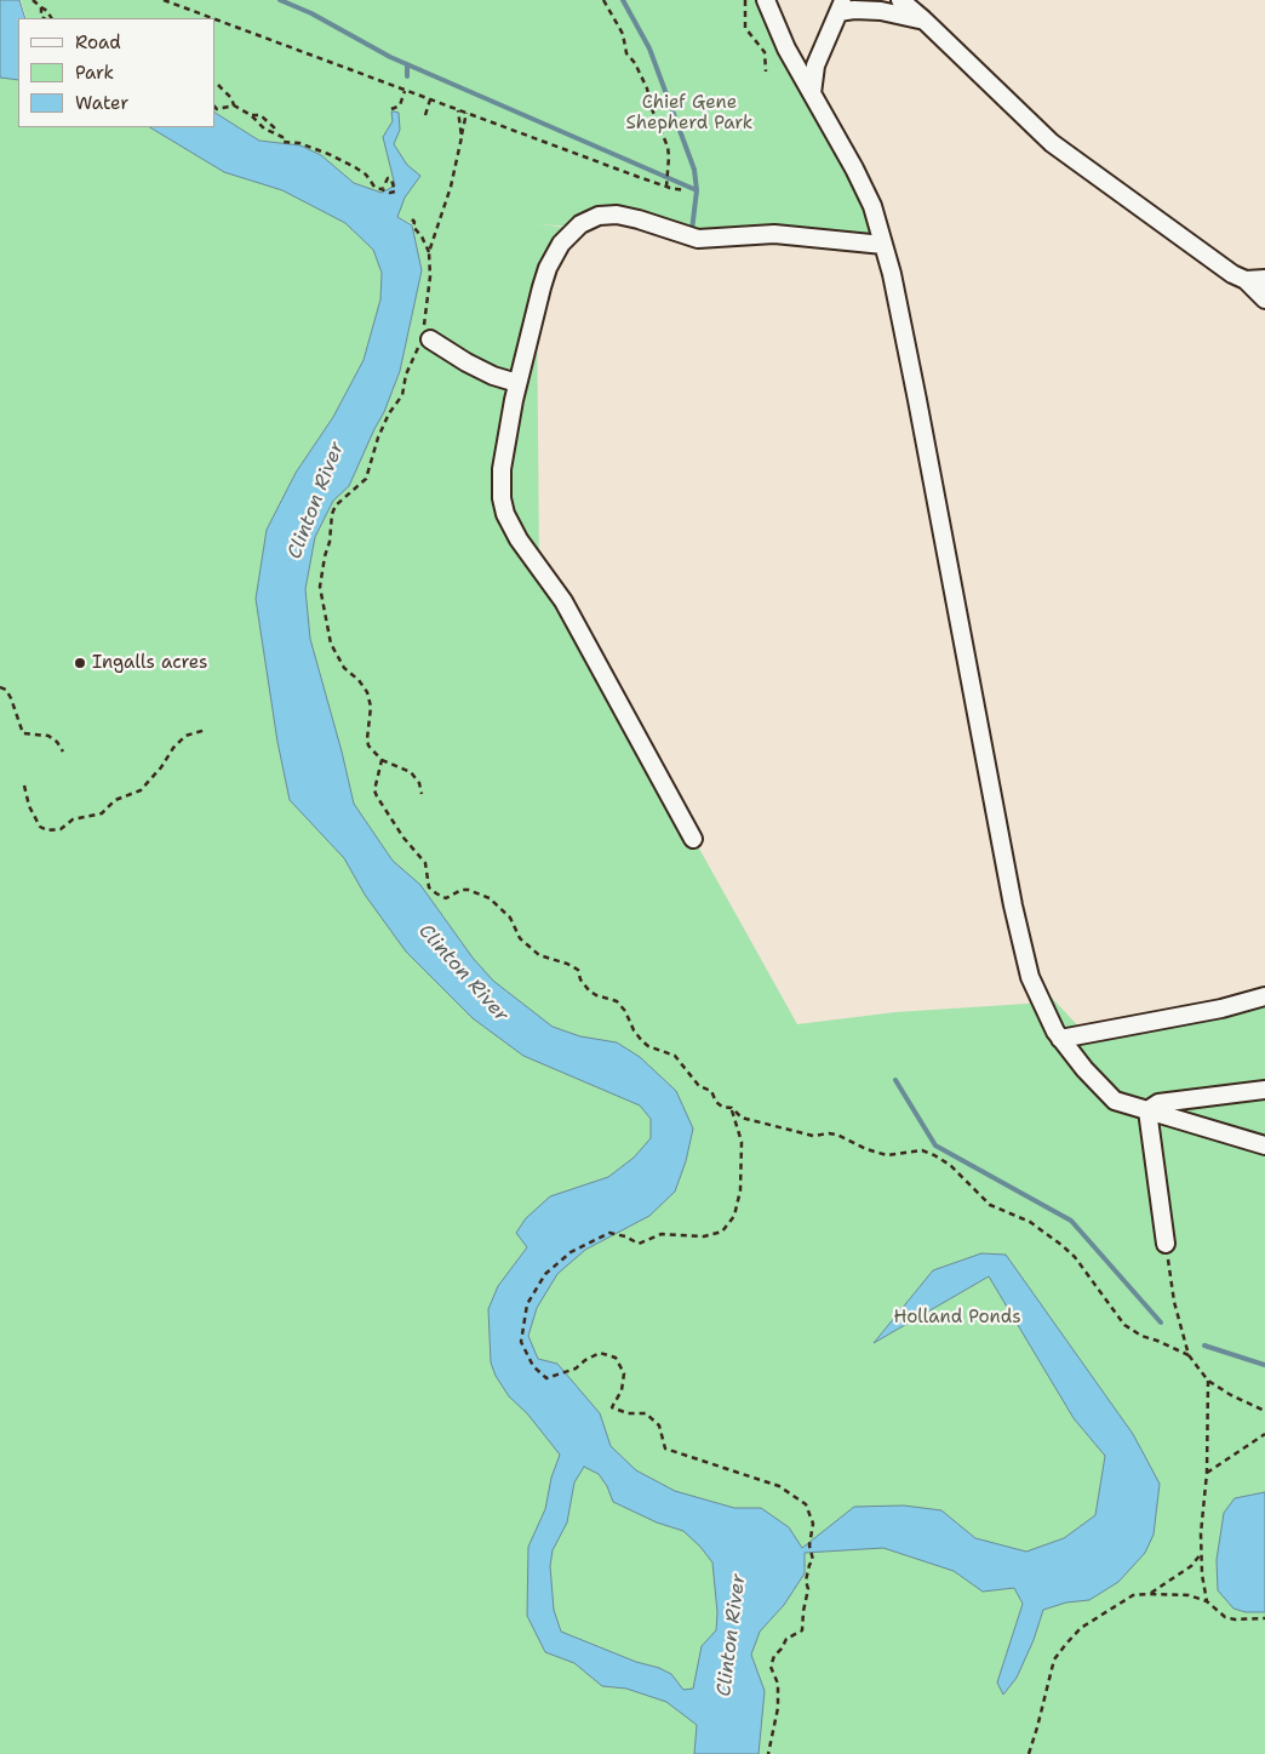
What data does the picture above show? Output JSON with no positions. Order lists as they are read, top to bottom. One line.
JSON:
{"water":["Clinton River"],"parks":["Chief Gene Shepherd Park","Holland Ponds"],"places":["Ingalls acres"],"legend":["Road","Park","Water"]}
